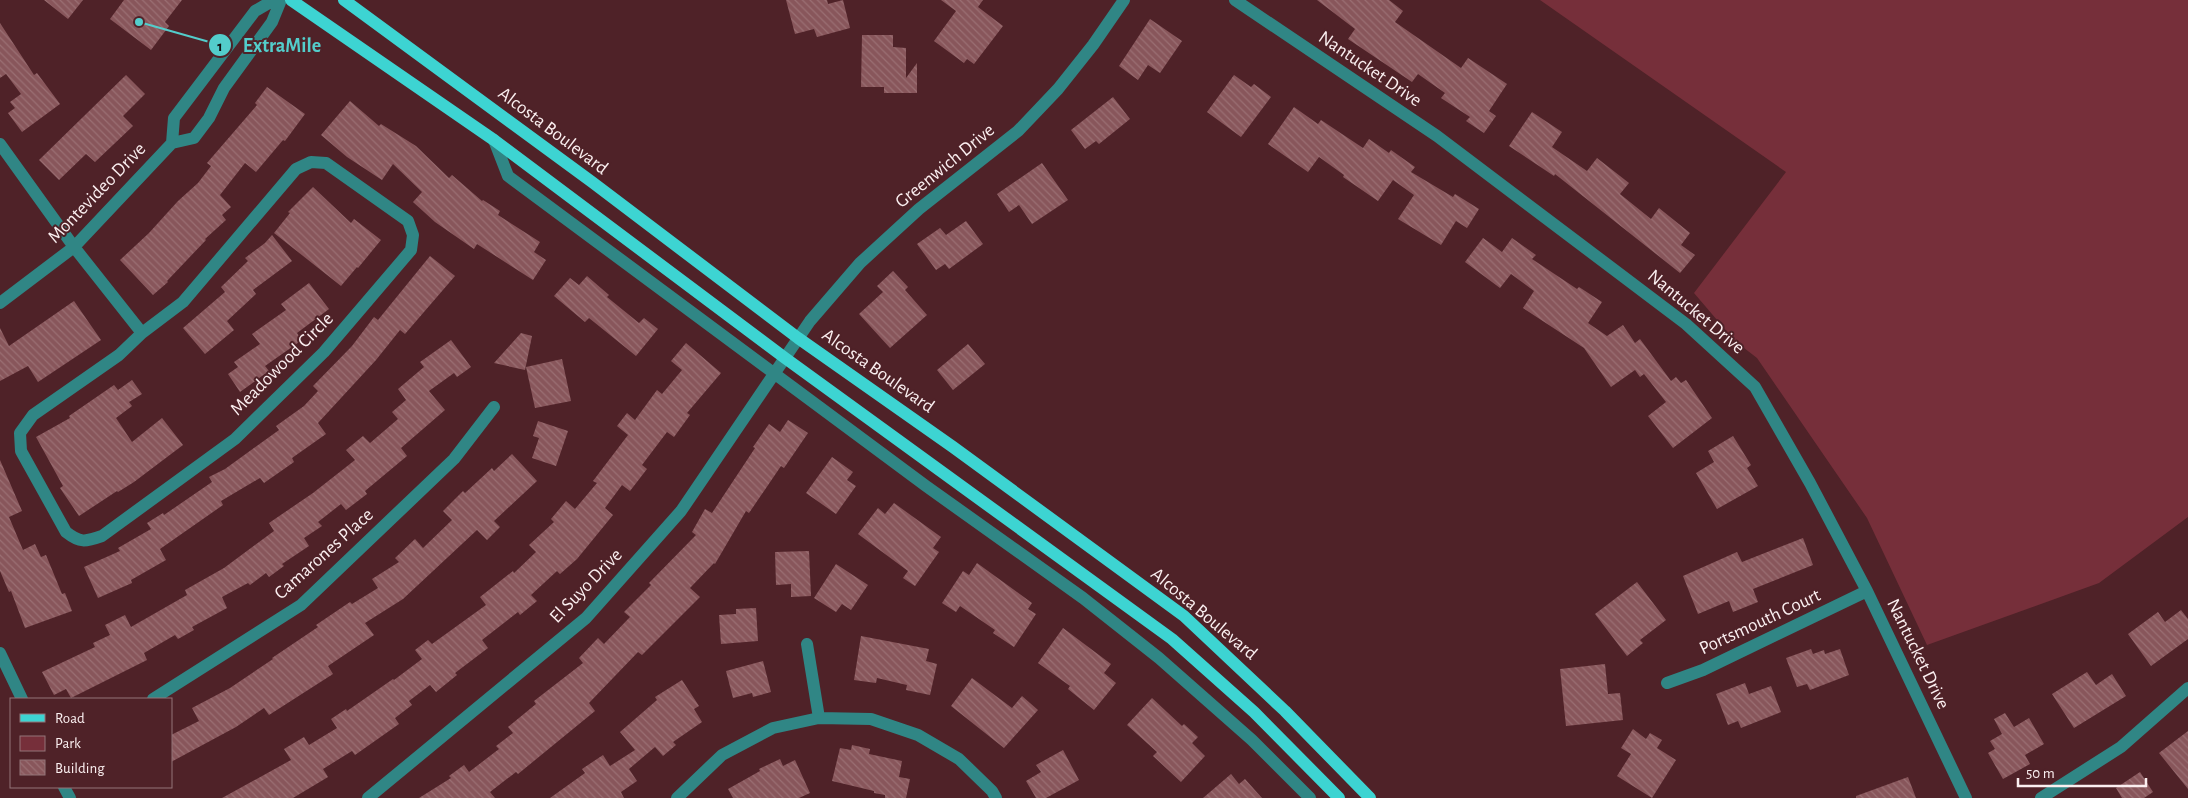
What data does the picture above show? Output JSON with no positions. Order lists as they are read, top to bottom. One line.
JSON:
{"streets":{"main road":["Alcosta Boulevard"],"street":["Nantucket Drive","Greenwich Drive","Montevideo Drive","Meadowood Circle","Camarones Place","El Suyo Drive","Portsmouth Court"]},"crossings":[["Nantucket Drive","Portsmouth Court"],["Alcosta Boulevard","Greenwich Drive"],["Greenwich Drive","El Suyo Drive"]],"places":["ExtraMile"],"legend":["Road","Park","Building"],"scale_bar":"50 m"}
